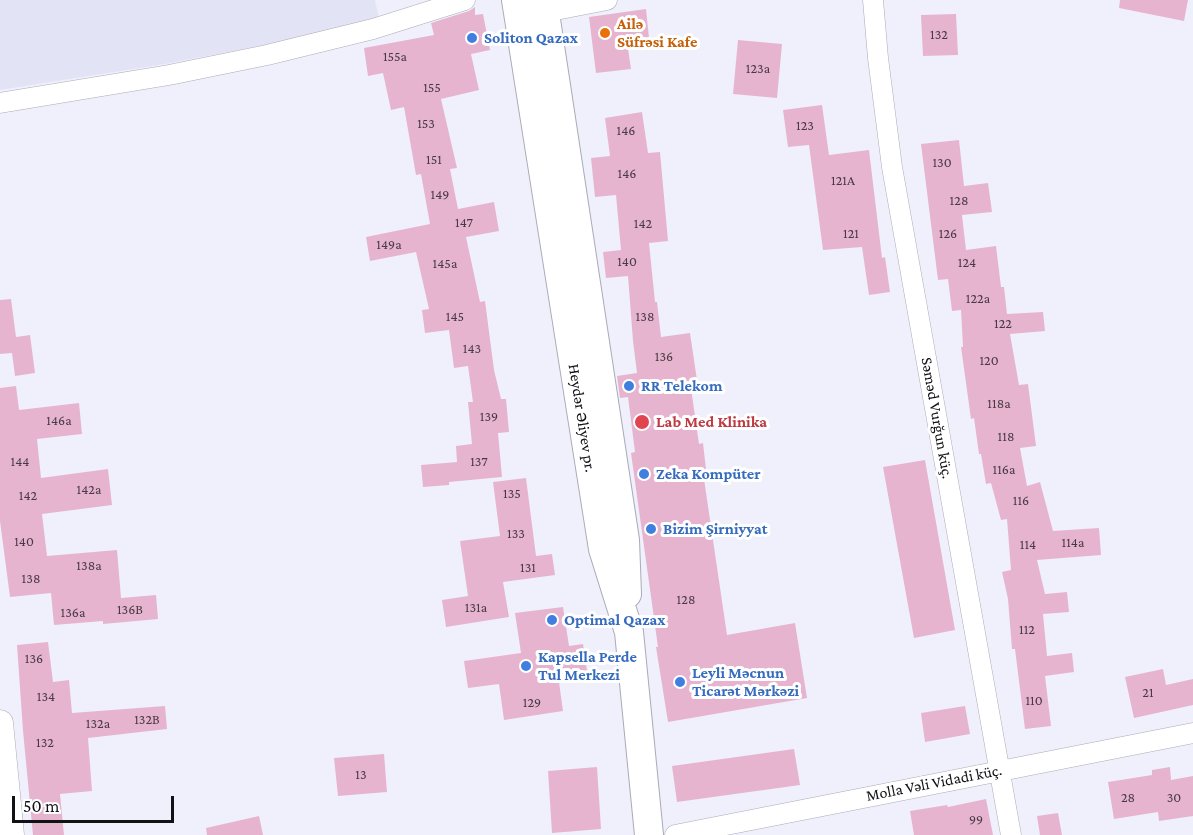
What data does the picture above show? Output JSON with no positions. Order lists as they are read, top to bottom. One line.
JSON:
{"streets":{"main road":["Heydər Əliyev pr."],"street":["Səməd Vurğun küç.","Molla Vəli Vidadi küç."]},"crossings":[["Səməd Vurğun küç.","Molla Vəli Vidadi küç."]],"places":["Ailə Süfrəsi Kafe","Soliton Qazax","RR Telekom","Lab Med Klinika","Zeka Kompüter","Bizim Şirniyyat","Optimal Qazax","Kapsella Perde Tul Merkezi","Leyli Məcnun Ticarət Mərkəzi"],"house_numbers":["132","155a","123a","155","153","123","146","151","130","146","121A","149","128","147","142","121","126","149a","140","124","145a","122a","145","138","122","143","136","120","118a","139","146a","118","144","137","116a","142a","135","142","116","133","140","114a","114","138a","131","138","128","131a","136B","136a","112","136","21","134","110","129","132B","132a","132","13","28","30","99"],"scale_bar":"50 m"}
